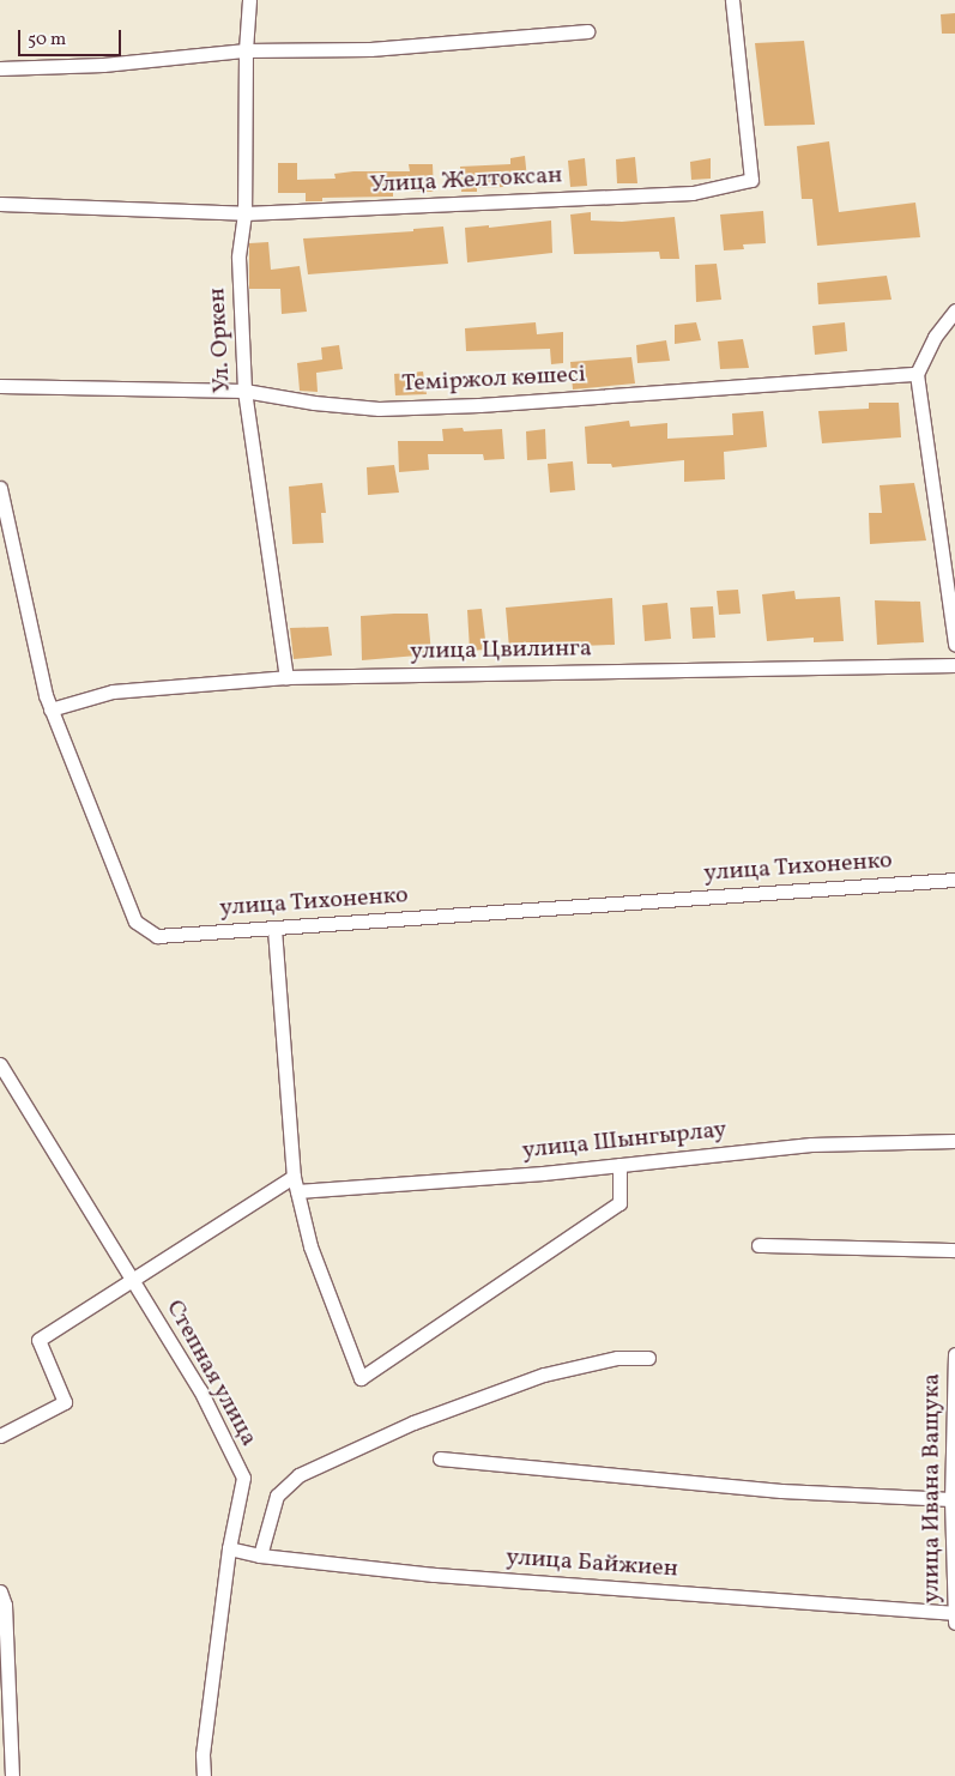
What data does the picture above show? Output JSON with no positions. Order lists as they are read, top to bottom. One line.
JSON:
{"streets":{"street":["Улица Желтоксан","Ул. Оркен","Теміржол көшесі","улица Цвилинга","улица Тихоненко","улица Шынгырлау","Степная улица","улица Ивана Ващука","улица Байжиен"]},"crossings":[["Улица Желтоксан","Ул. Оркен"],["Ул. Оркен","Теміржол көшесі"],["Ул. Оркен","улица Цвилинга"],["улица Цвилинга","улица Тихоненко"],["Степная улица","улица Байжиен"],["улица Ивана Ващука","улица Байжиен"]],"scale_bar":"50 m"}
